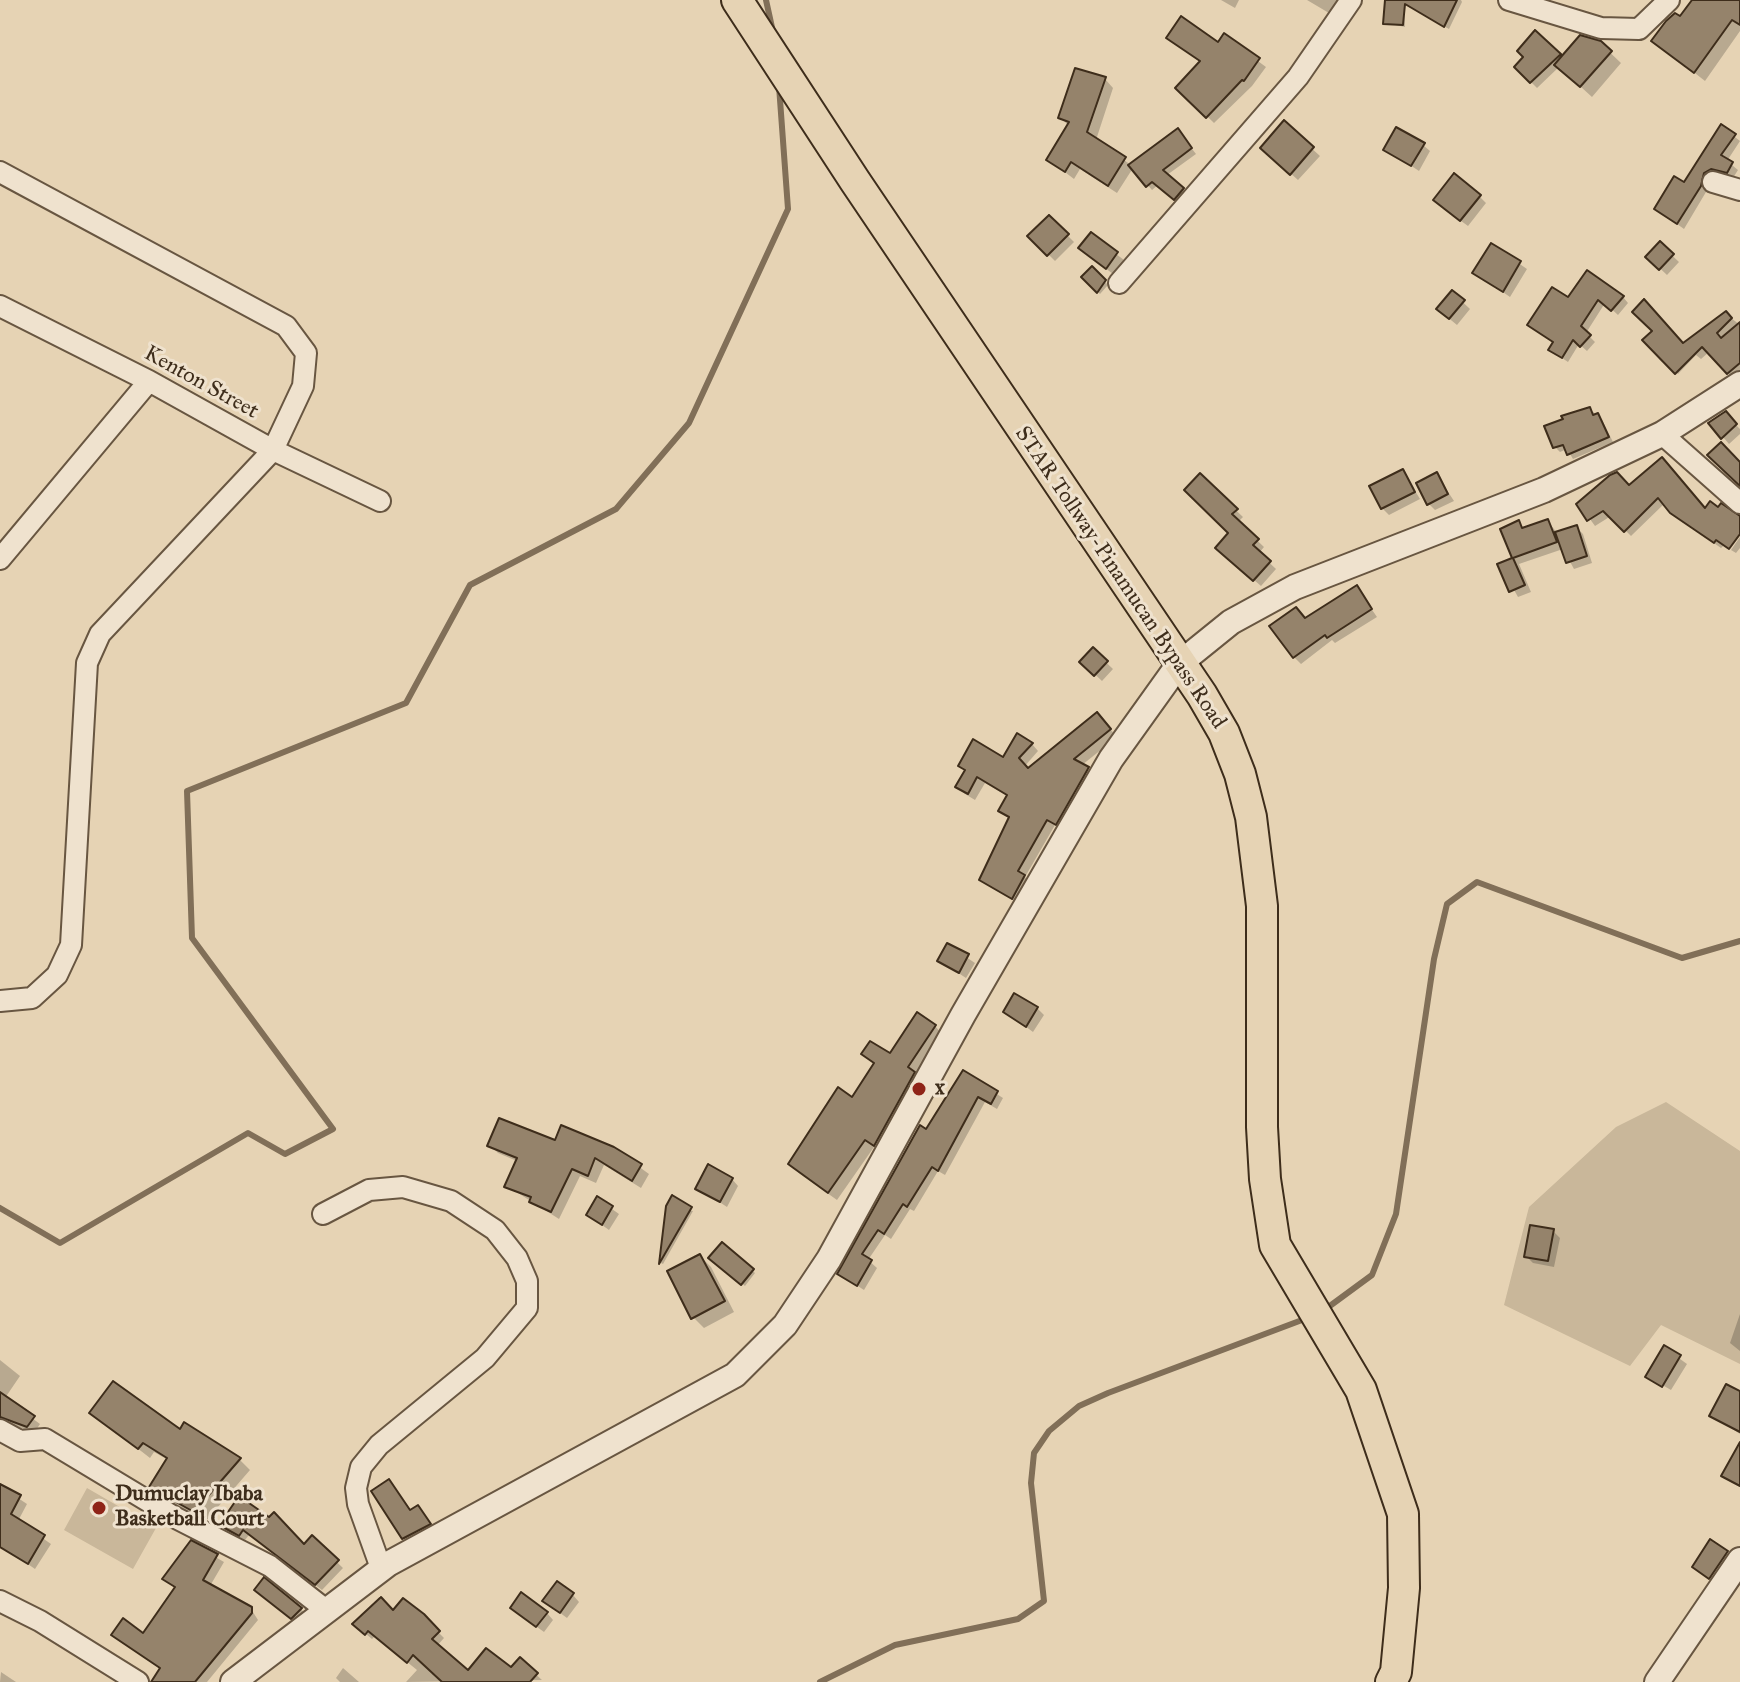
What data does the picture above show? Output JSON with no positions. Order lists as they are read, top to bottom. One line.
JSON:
{"streets":{"main road":["STAR Tollway-Pinamucan Bypass Road"],"street":["Kenton Street"]},"places":["x","Dumuclay Ibaba Basketball Court"]}
